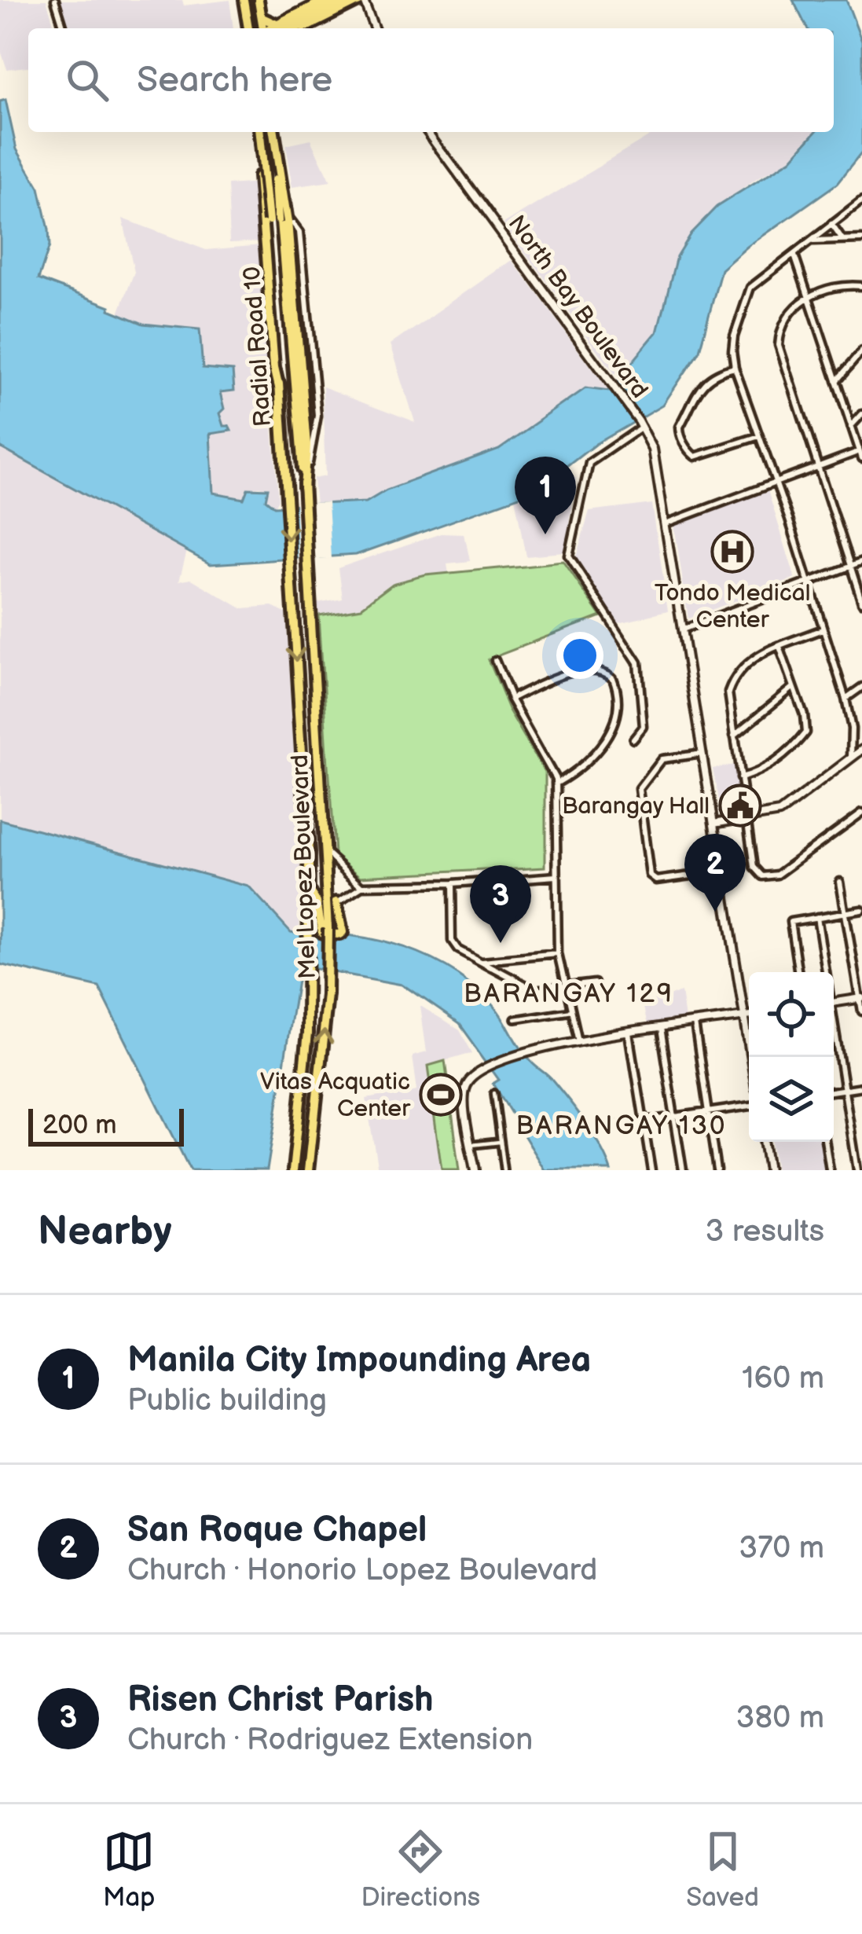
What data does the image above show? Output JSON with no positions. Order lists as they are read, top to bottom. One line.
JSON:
{"streets":{"highway":["Radial Road 10","Mel Lopez Boulevard"],"main road":["North Bay Boulevard"]},"crossings":[["Radial Road 10","Mel Lopez Boulevard"]],"districts":["BARANGAY 129","BARANGAY 130"],"places":{"hospital":["Tondo Medical Center"],"public building":["Barangay Hall"],"sports":["Vitas Acquatic Center"]},"scale_bar":"200 m","page":{"search":"Search here","pins":["1","2","3"],"scale":"200 m","heading":["Nearby","3 results"],"list":[{"mark":"1","name":"Manila City Impounding Area","note":"Public building","value":"160 m"},{"mark":"2","name":"San Roque Chapel","note":"Church · Honorio Lopez Boulevard","value":"370 m"},{"mark":"3","name":"Risen Christ Parish","note":"Church · Rodriguez Extension","value":"380 m"}],"nav":["Map","Directions","Saved"]}}
